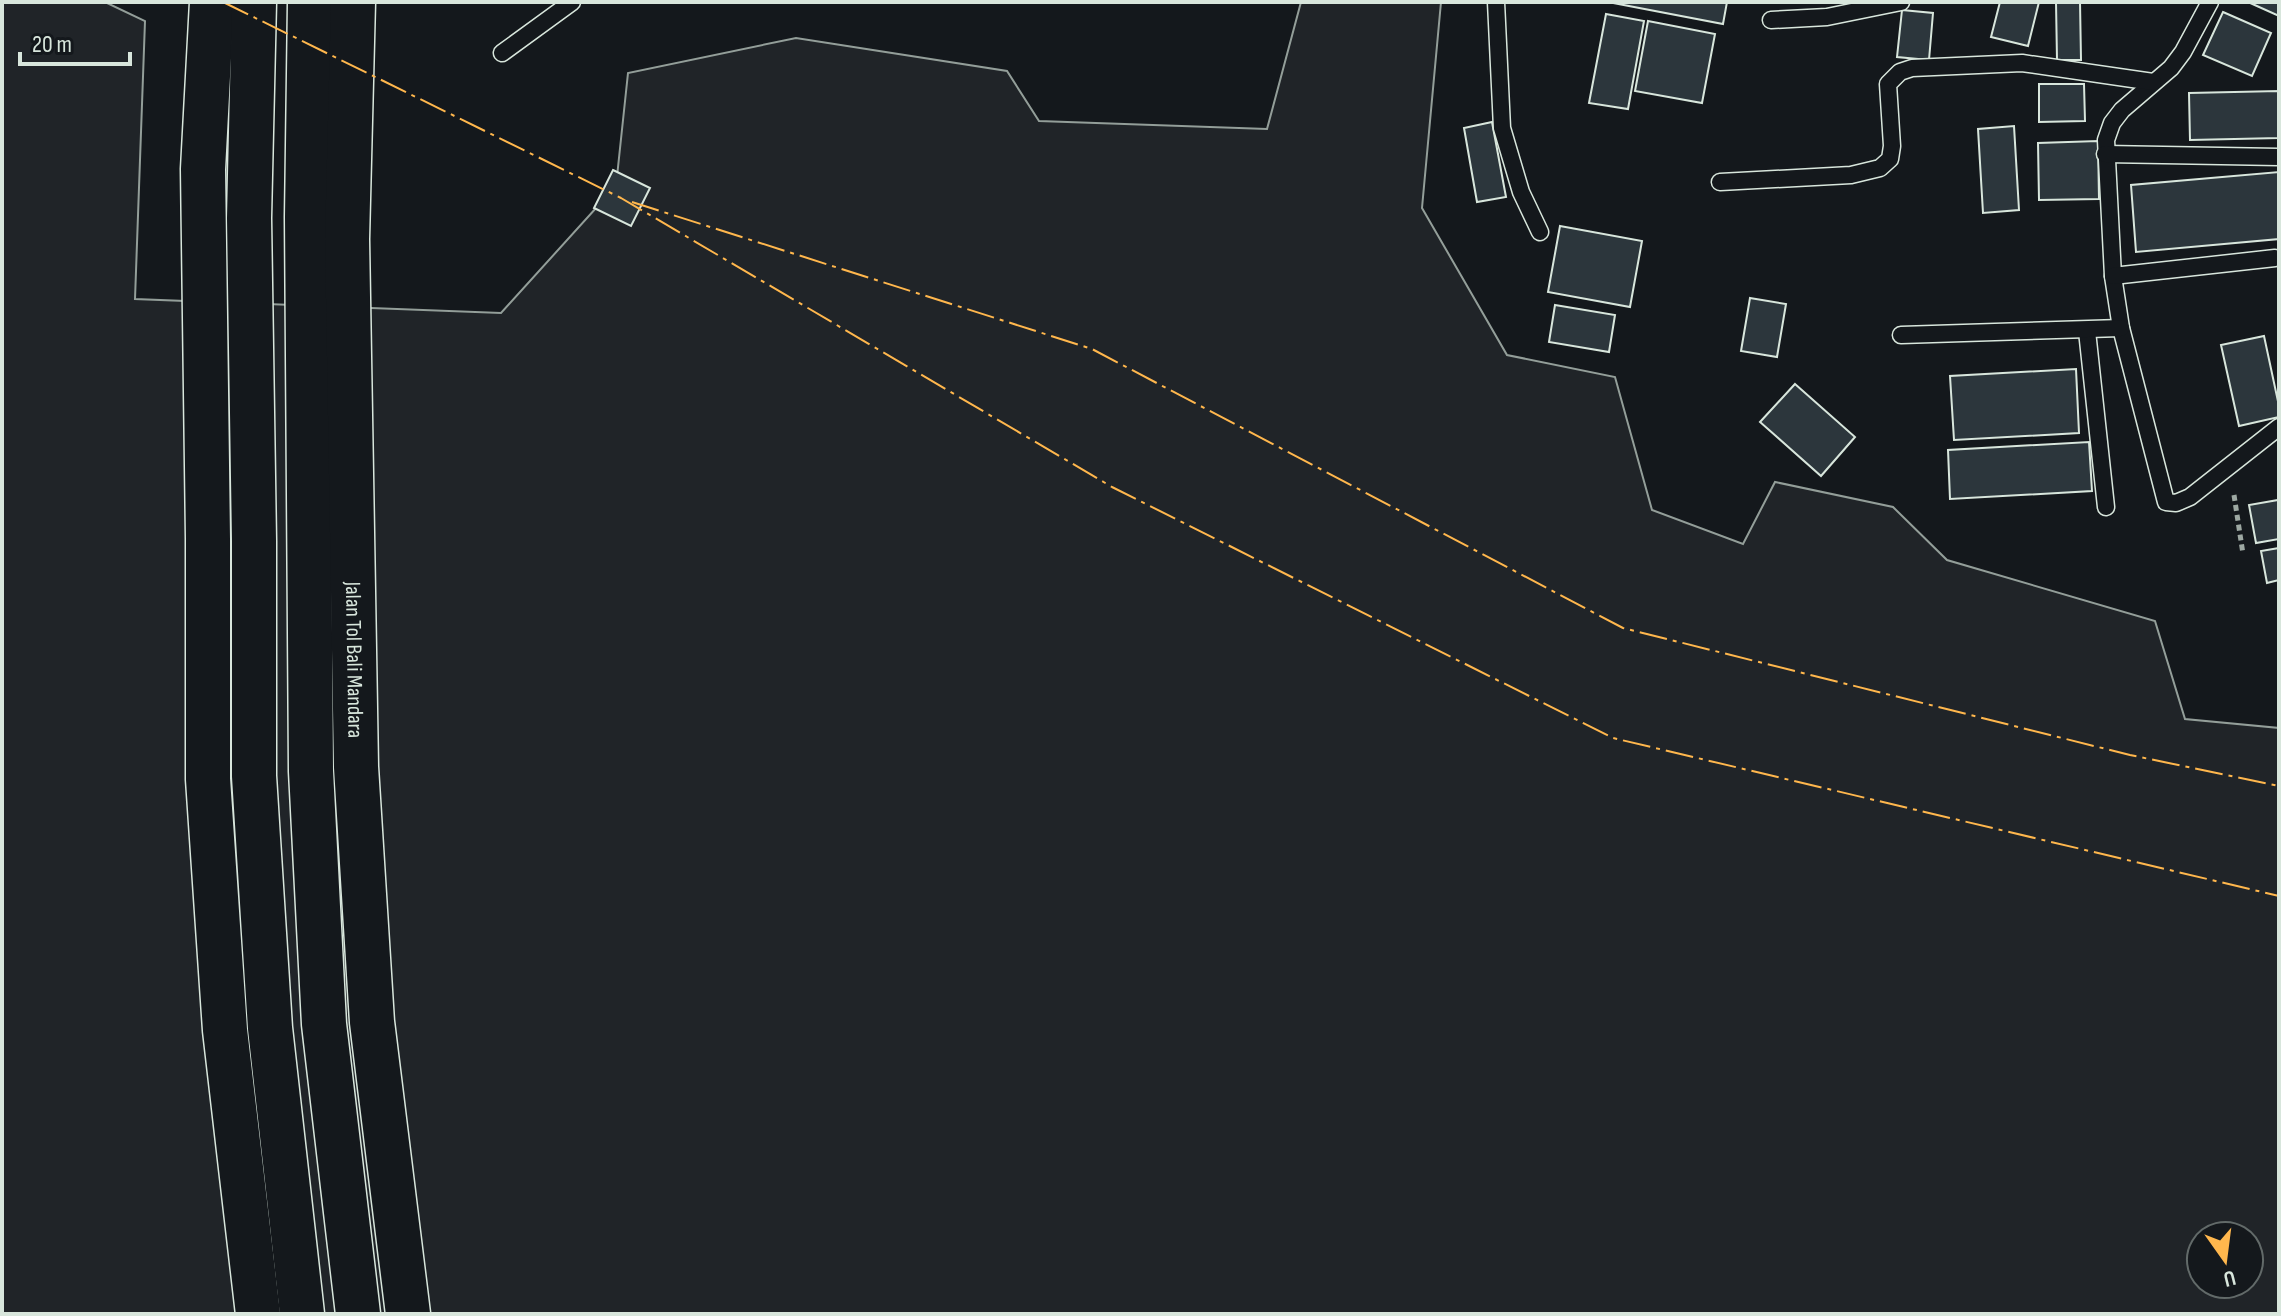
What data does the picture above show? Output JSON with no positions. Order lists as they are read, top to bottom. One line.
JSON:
{"streets":{"highway":["Jalan Tol Bali Mandara"]},"scale_bar":"20 m","north":"bottom"}
